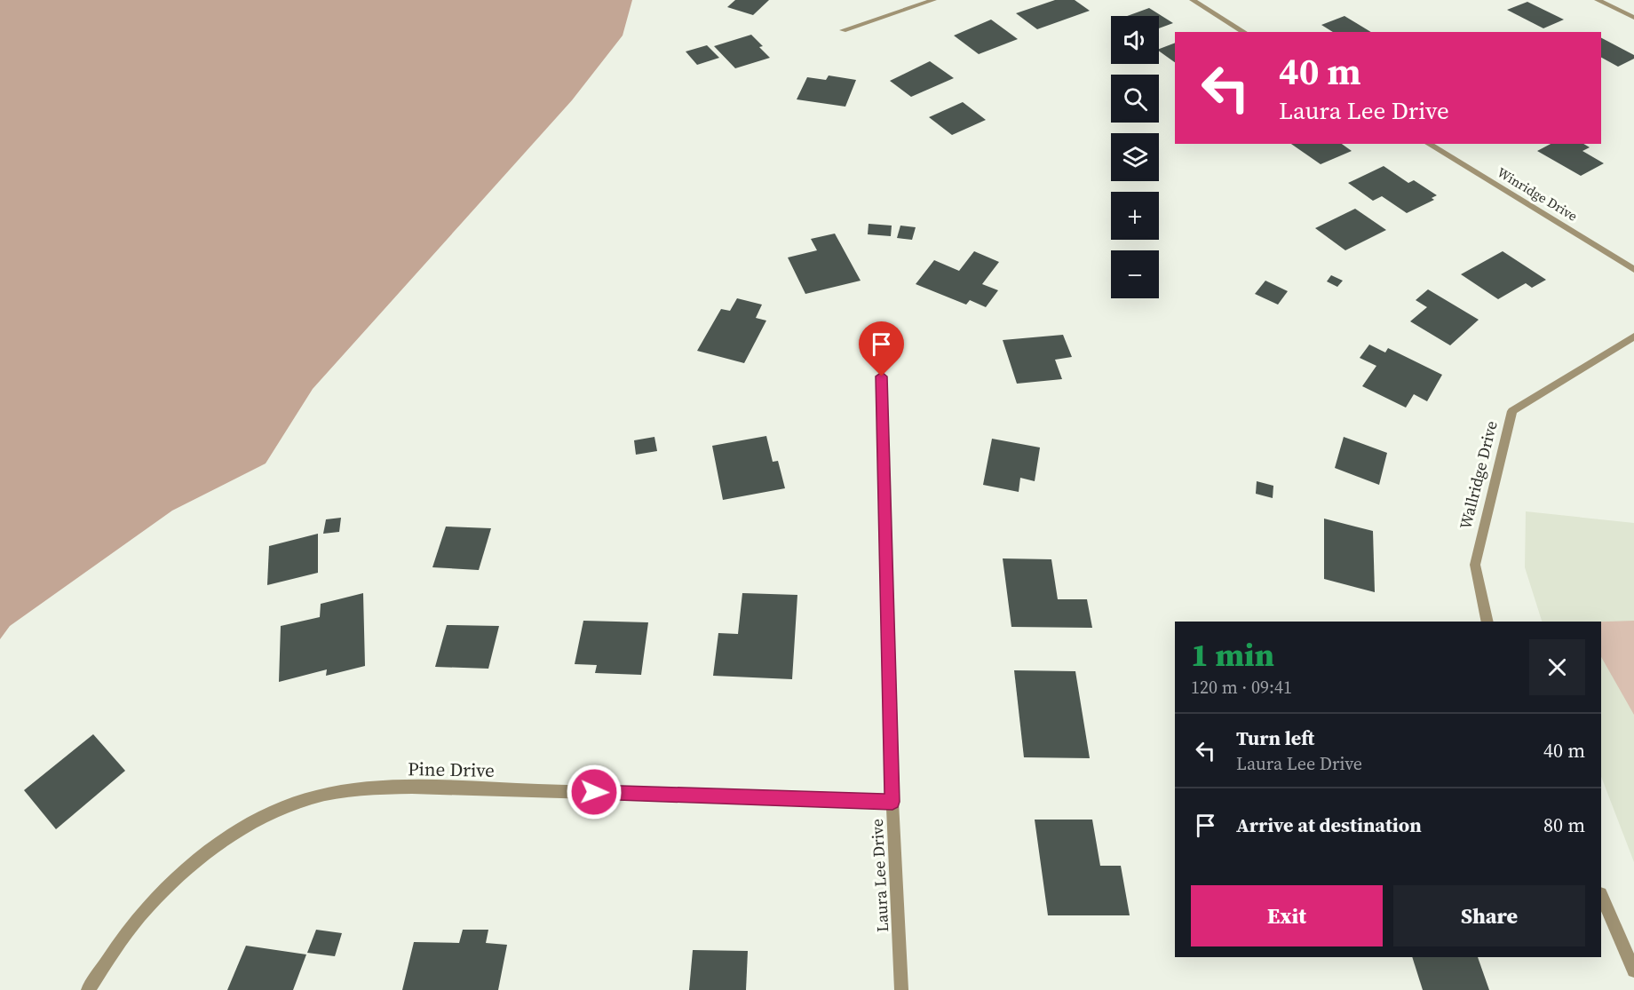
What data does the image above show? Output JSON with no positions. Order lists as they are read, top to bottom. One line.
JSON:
{"streets":{"street":["Winridge Drive","Wallridge Drive","Pine Drive","Laura Lee Drive"]},"crossings":[["Pine Drive","Laura Lee Drive"]],"page":{"map_buttons":["+","−"],"turn":["40 m","Laura Lee Drive"],"heading":["1 min","120 m · 09:41"],"list":[{"name":"Turn left","note":"Laura Lee Drive","value":"40 m"},{"name":"Arrive at destination","value":"80 m"}],"buttons":["Exit","Share"]}}
